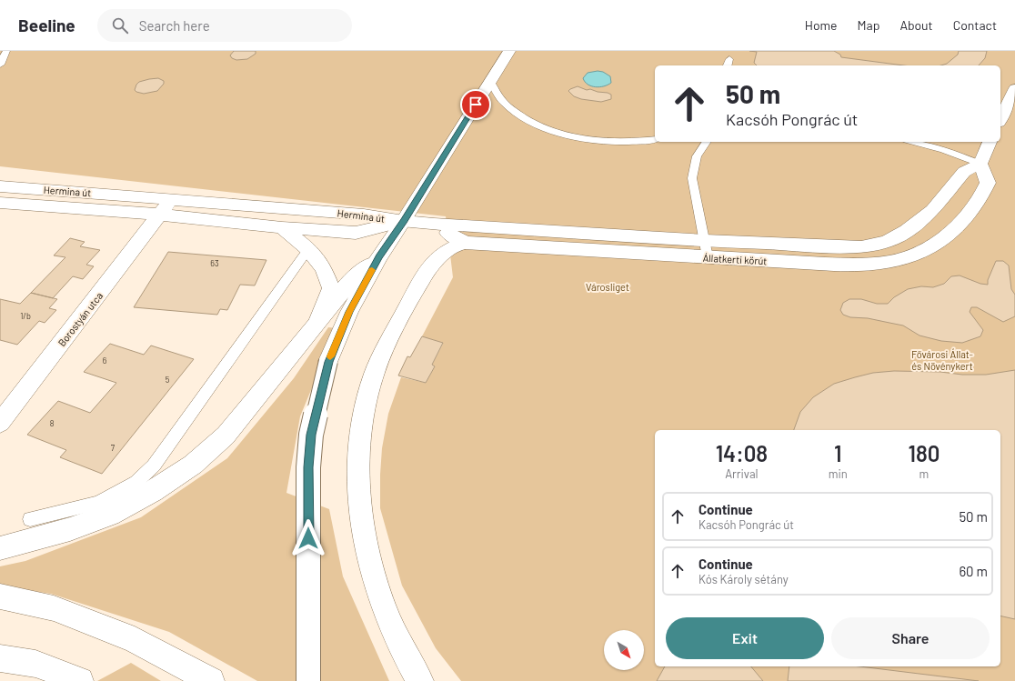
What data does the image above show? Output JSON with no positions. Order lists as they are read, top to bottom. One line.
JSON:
{"streets":{"street":["Hermina út","Állatkerti körút","Borostyán utca"]},"crossings":[["Hermina út","Állatkerti körút"],["Hermina út","Borostyán utca"]],"parks":["Városliget","Fővárosi Állat- és Növénykert"],"house_numbers":["63","1/b","6","5","8","7"],"north":"bottom right","page":{"header":"Beeline","search":"Search here","nav":["Home","Map","About","Contact"],"turn":["50 m","Kacsóh Pongrác út"],"eta":["14:08","Arrival","1","min","180","m"],"list":[{"name":"Continue","note":"Kacsóh Pongrác út","value":"50 m"},{"name":"Continue","note":"Kós Károly sétány","value":"60 m"}],"buttons":["Exit","Share"]}}
